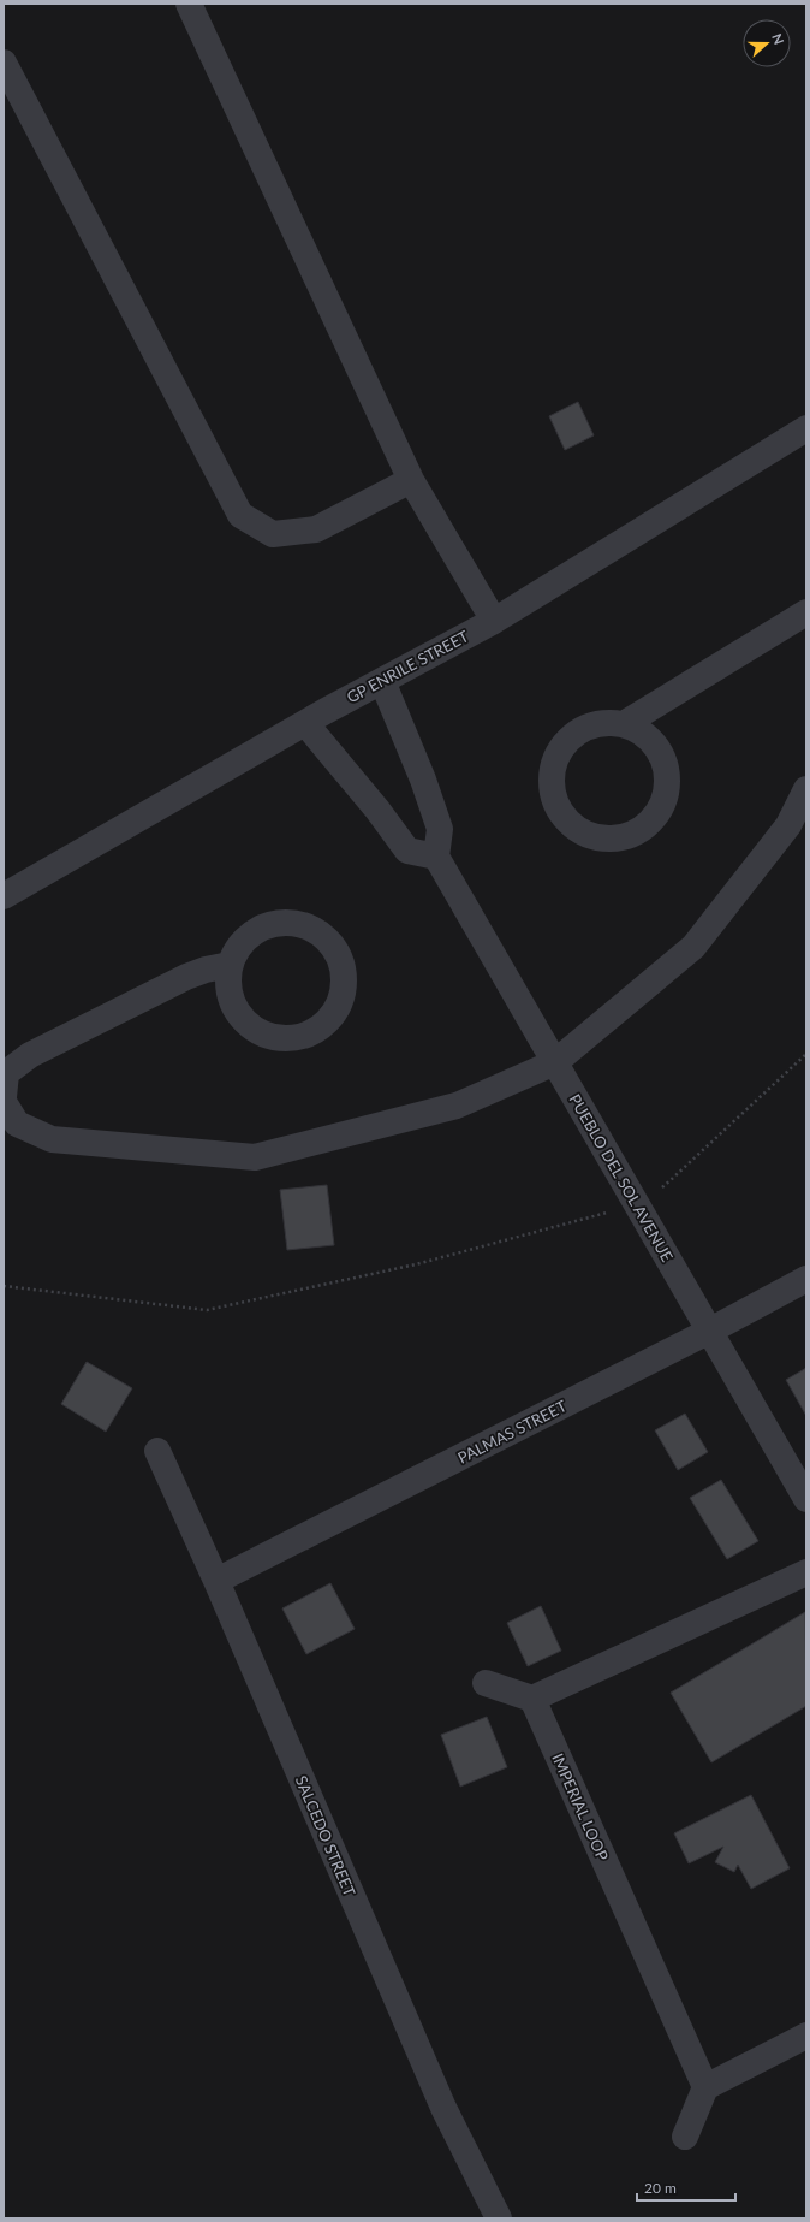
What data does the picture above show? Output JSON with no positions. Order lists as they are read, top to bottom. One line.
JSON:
{"streets":{"street":["GP ENRILE STREET","PUEBLO DEL SOL AVENUE","PALMAS STREET","IMPERIAL LOOP","SALCEDO STREET"]},"crossings":[["PUEBLO DEL SOL AVENUE","PALMAS STREET"],["PALMAS STREET","SALCEDO STREET"]],"scale_bar":"20 m","north":"right"}
